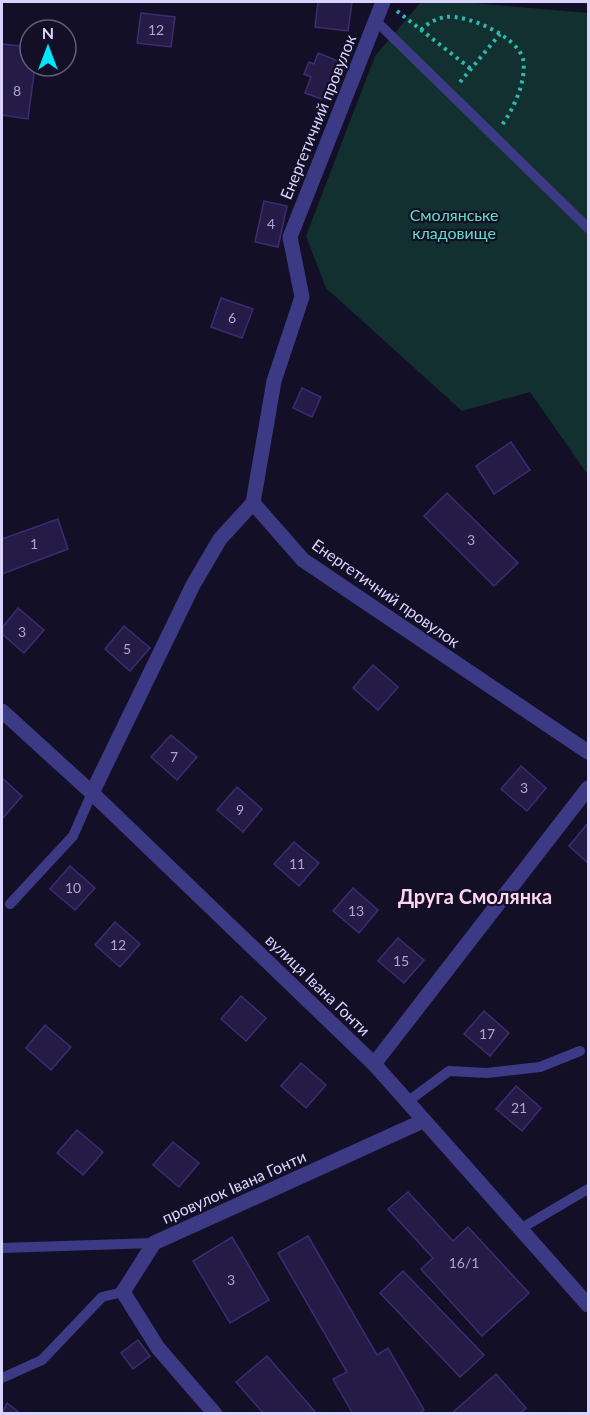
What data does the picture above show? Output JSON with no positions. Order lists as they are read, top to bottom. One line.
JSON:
{"streets":{"street":["Енергетичний провулок","вулиця Івана Гонти","провулок Івана Гонти"]},"crossings":[["вулиця Івана Гонти","провулок Івана Гонти"]],"districts":["Друга Смолянка"],"parks":["Смолянське кладовище"],"house_numbers":["12","8","4","6","3","1","3","5","7","3","9","11","10","13","12","15","17","21","16/1","3"],"north":"top"}
